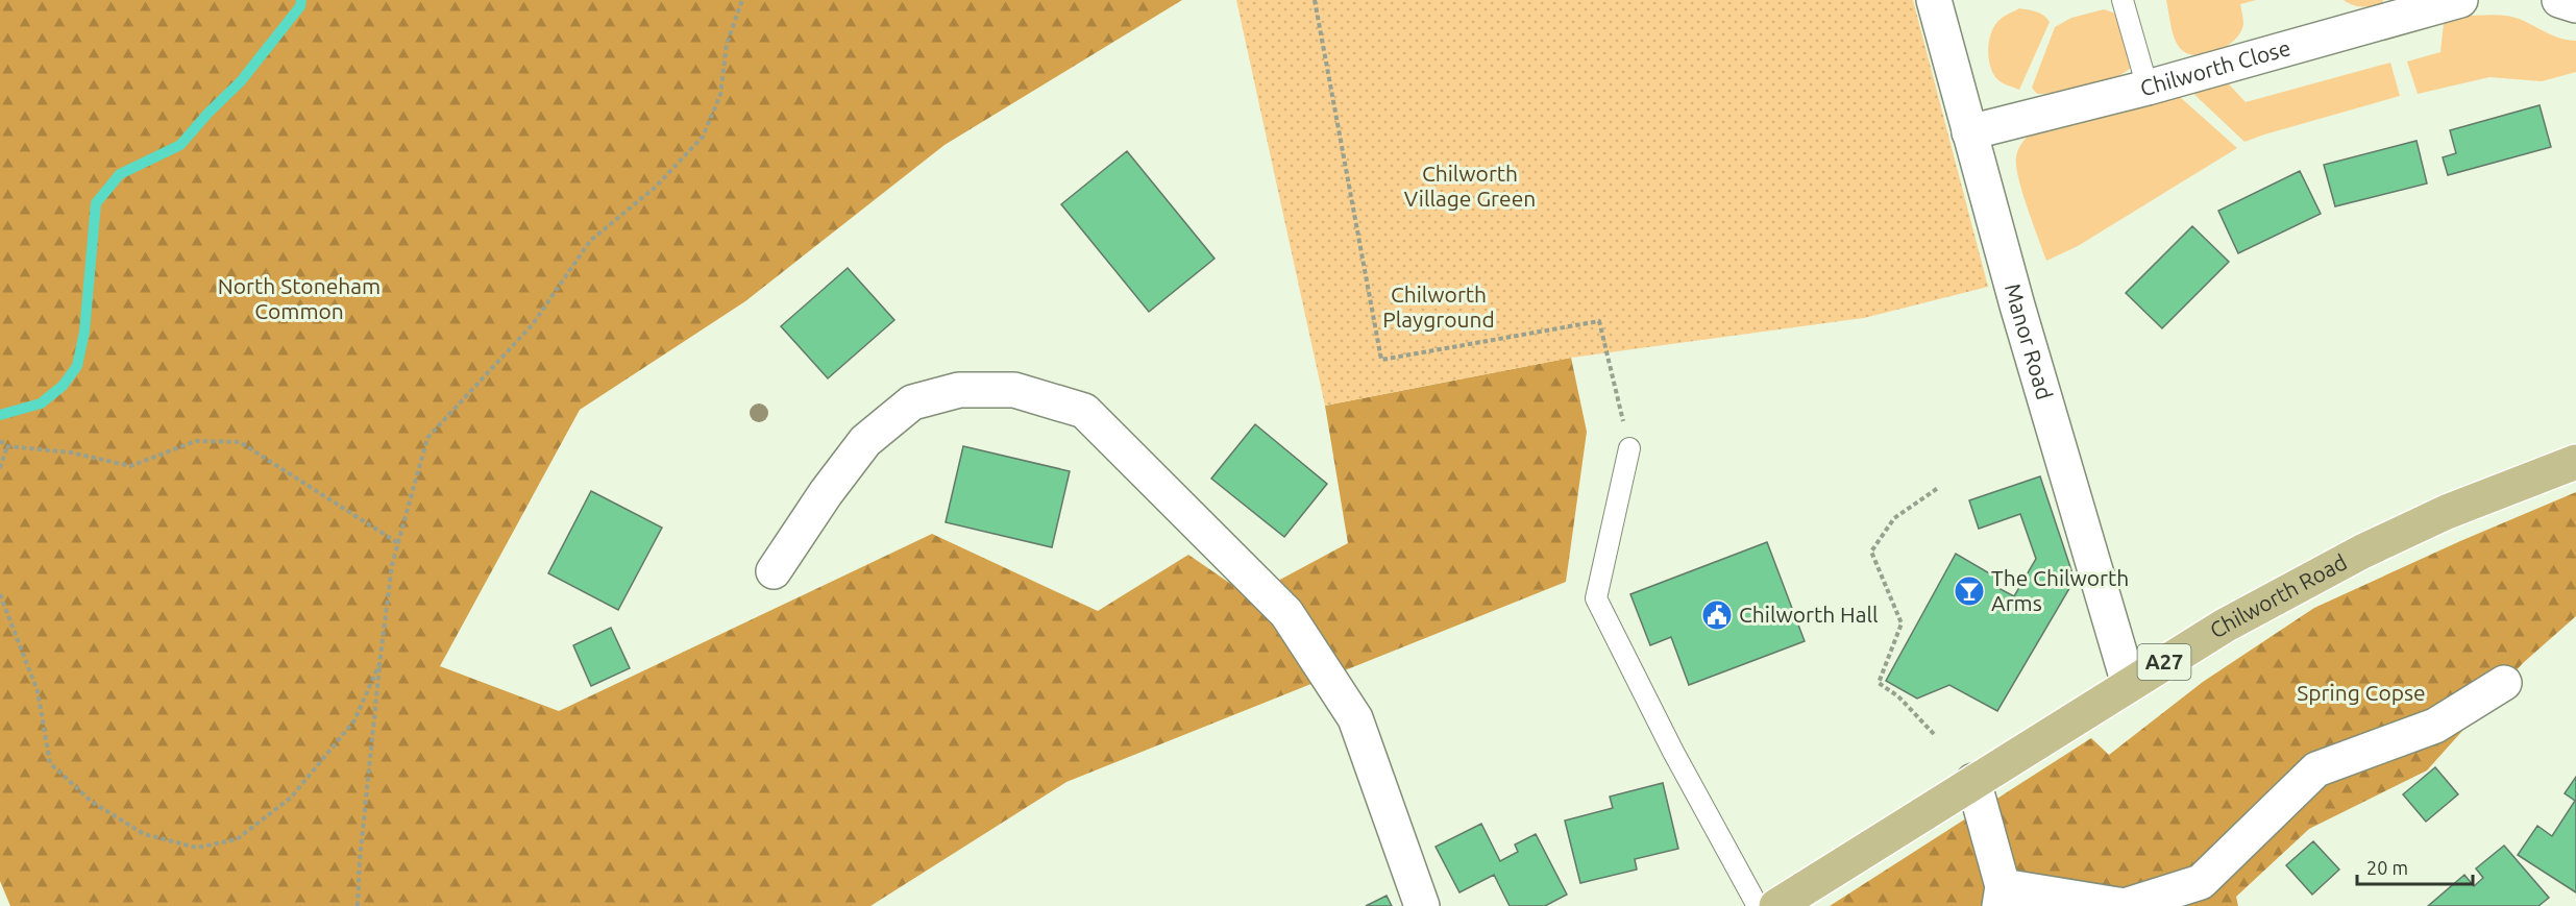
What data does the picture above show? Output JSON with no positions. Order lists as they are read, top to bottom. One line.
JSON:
{"streets":{"main road":["Chilworth Road","A27"],"street":["Chilworth Close","Manor Road"]},"crossings":[["Chilworth Close","Manor Road"],["Manor Road","Chilworth Road"]],"parks":["Chilworth Village Green","North Stoneham Common","Chilworth Playground","Spring Copse"],"places":{"bar":["The Chilworth Arms"],"public building":["Chilworth Hall"]},"scale_bar":"20 m"}
